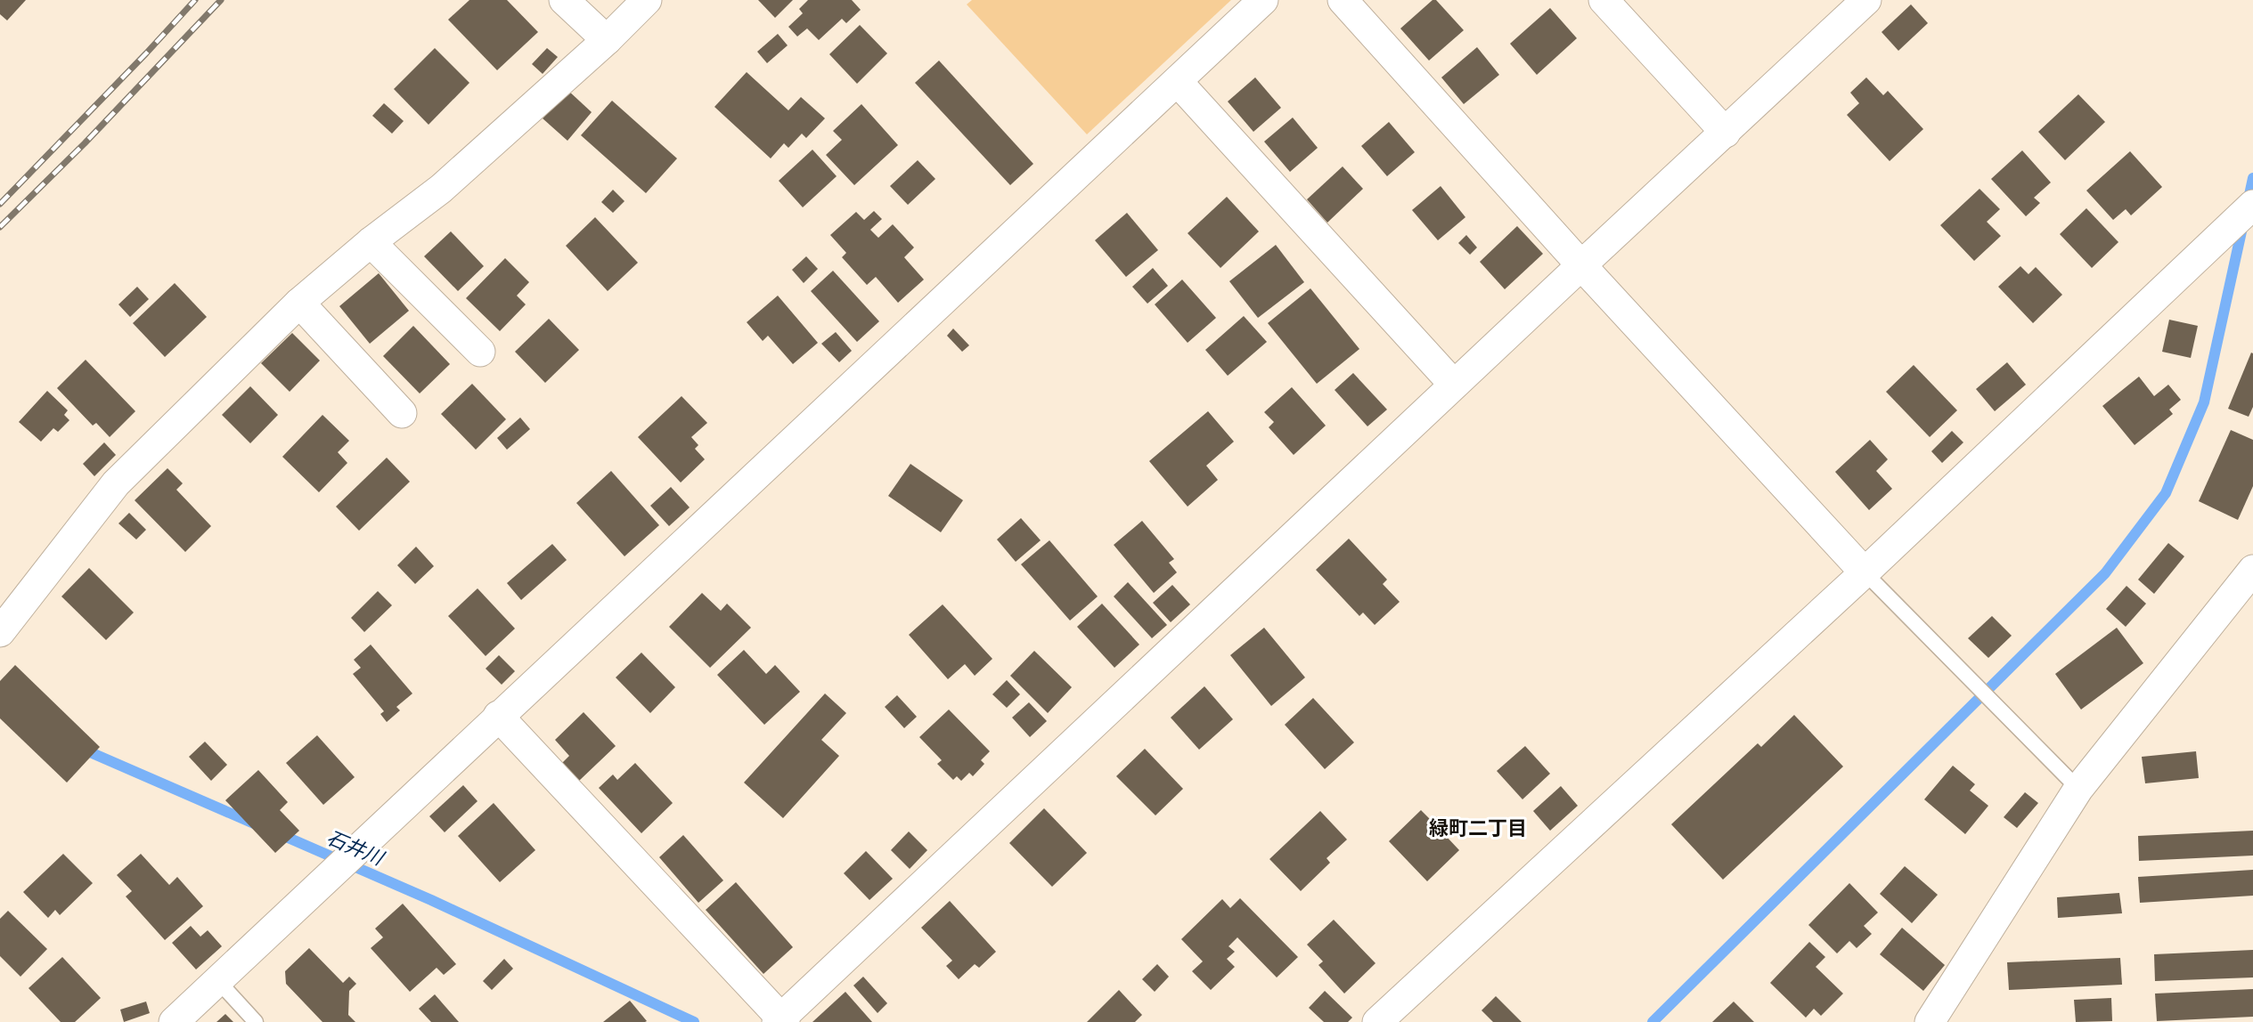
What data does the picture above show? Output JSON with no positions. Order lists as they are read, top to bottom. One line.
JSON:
{"districts":["緑町二丁目"],"water":["石井川"]}
